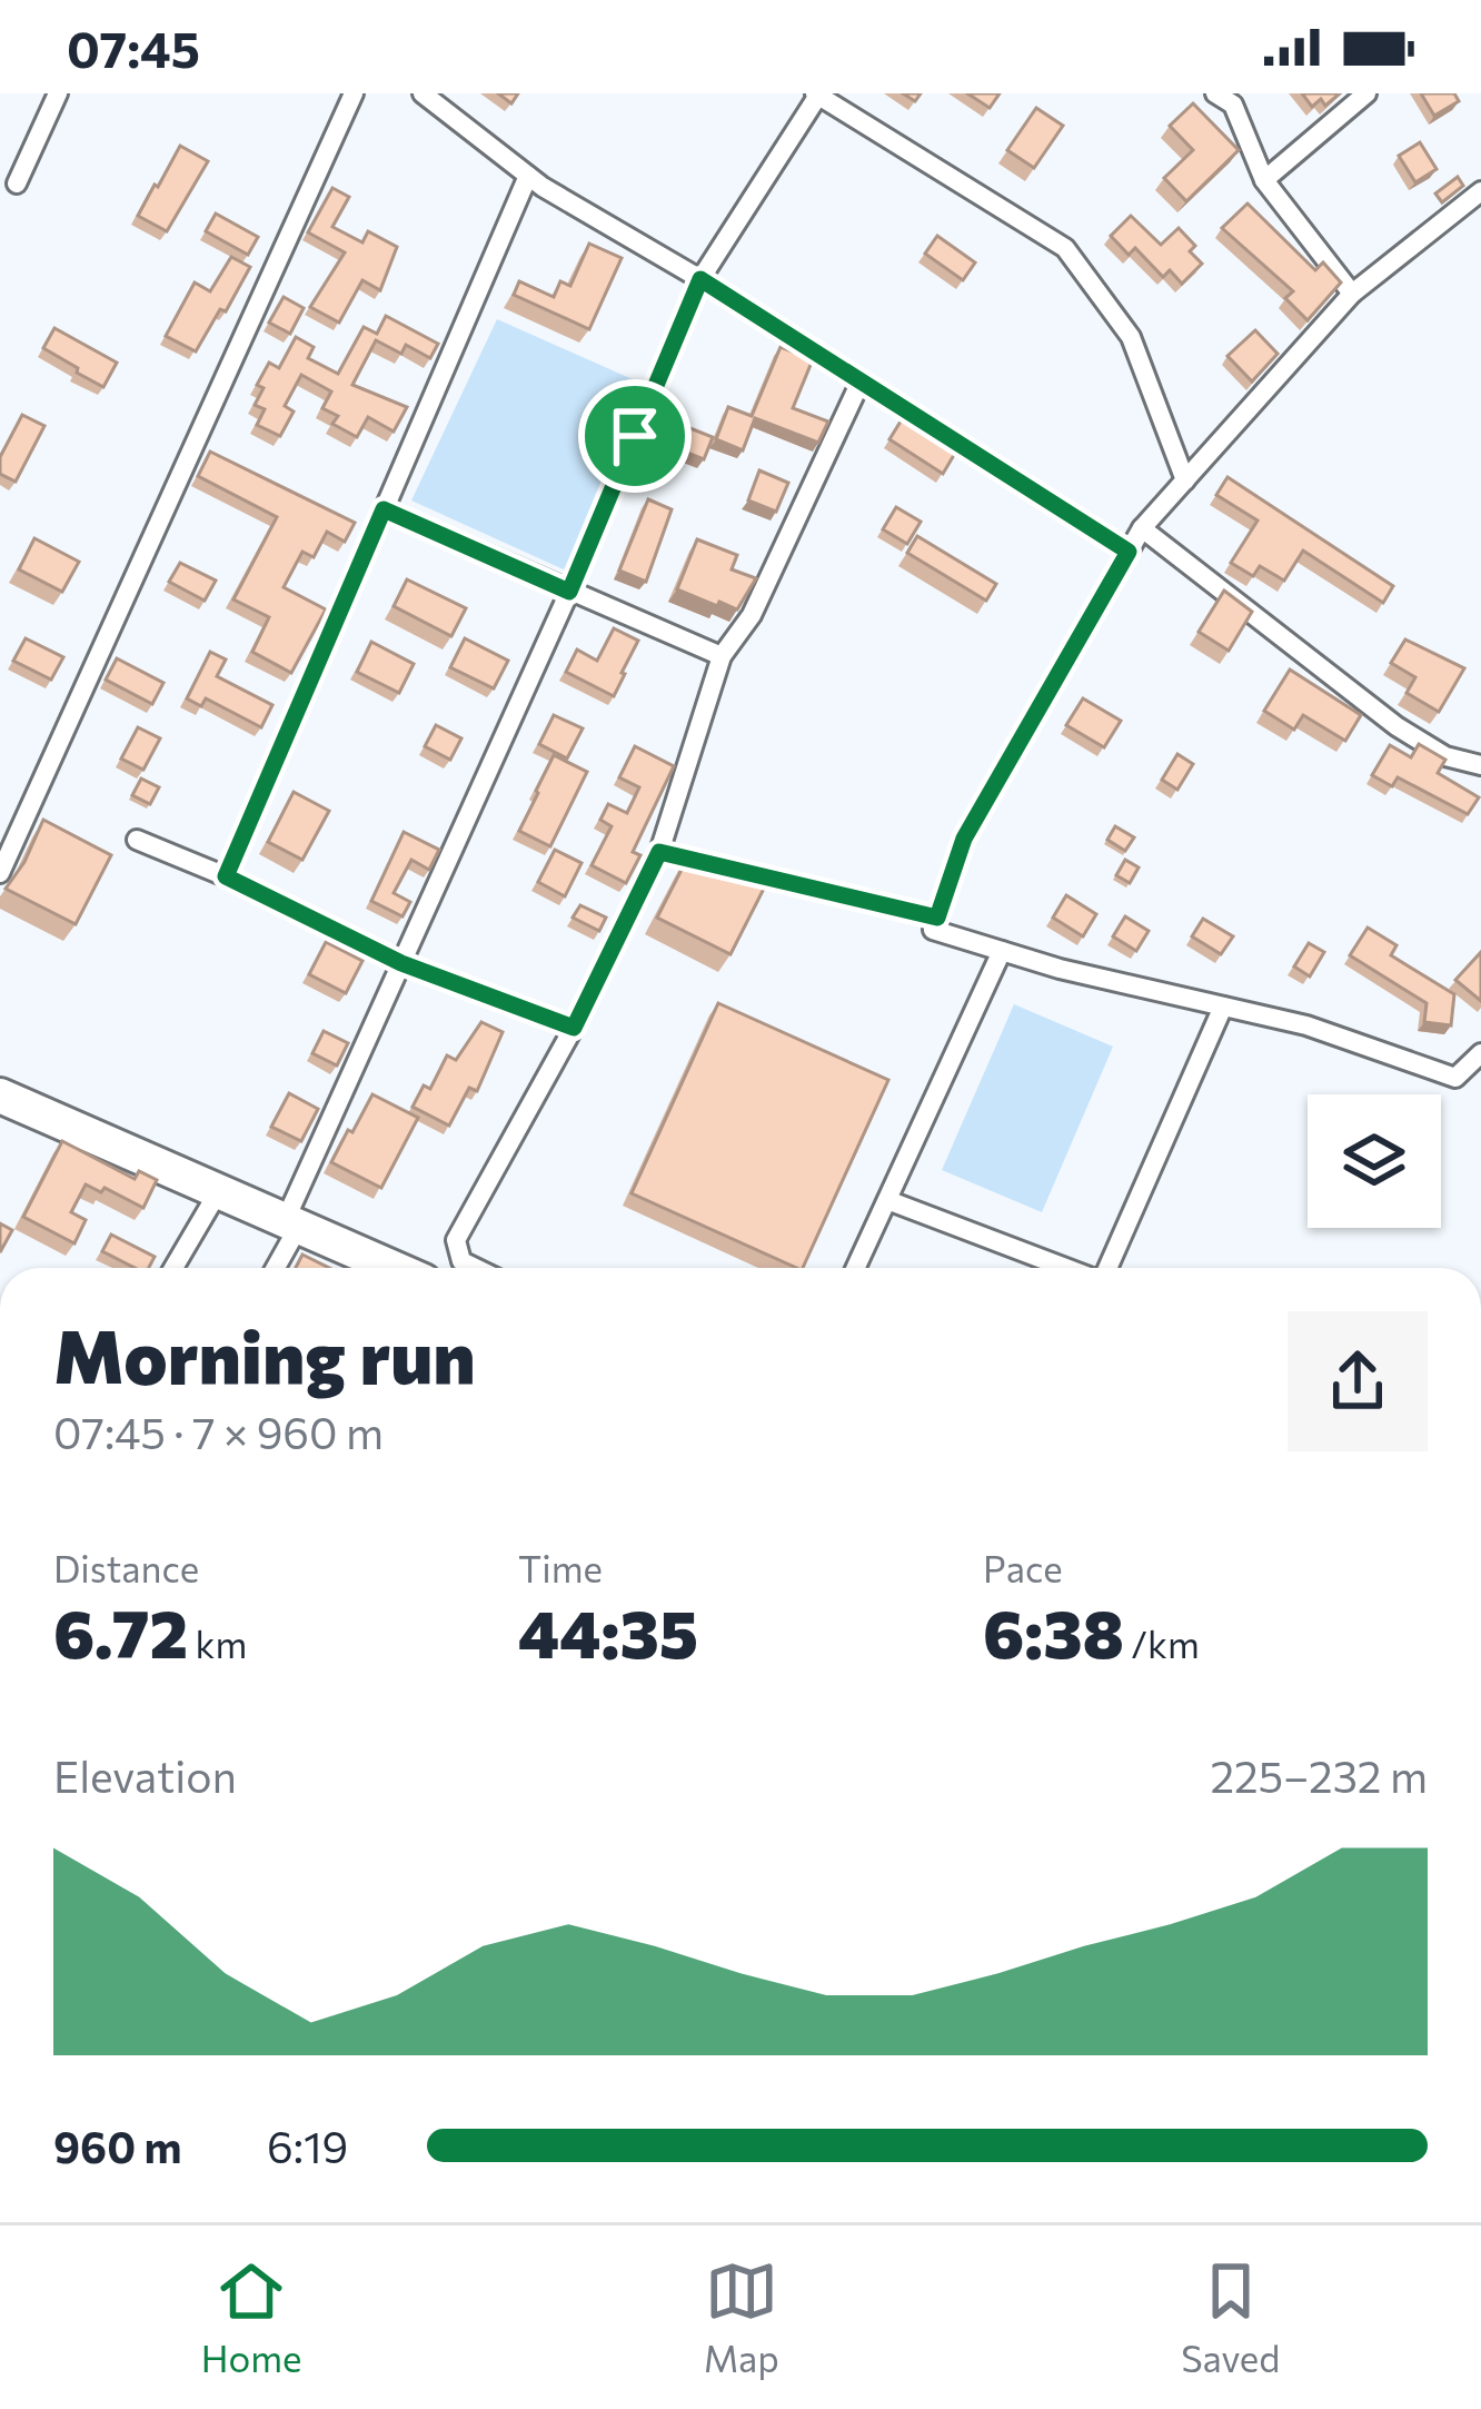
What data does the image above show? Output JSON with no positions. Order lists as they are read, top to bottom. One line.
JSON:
{"page":{"status":"07:45","heading":["Morning run","07:45 · 7 × 960 m"],"stats":[["Distance","6.72 km"],["Time","44:35"],["Pace","6:38 /km"]],"chart":["Elevation","225–232 m"],"list":[{"name":"960 m","note":"6:19"}],"tabs":["Home","Map","Saved"]}}
